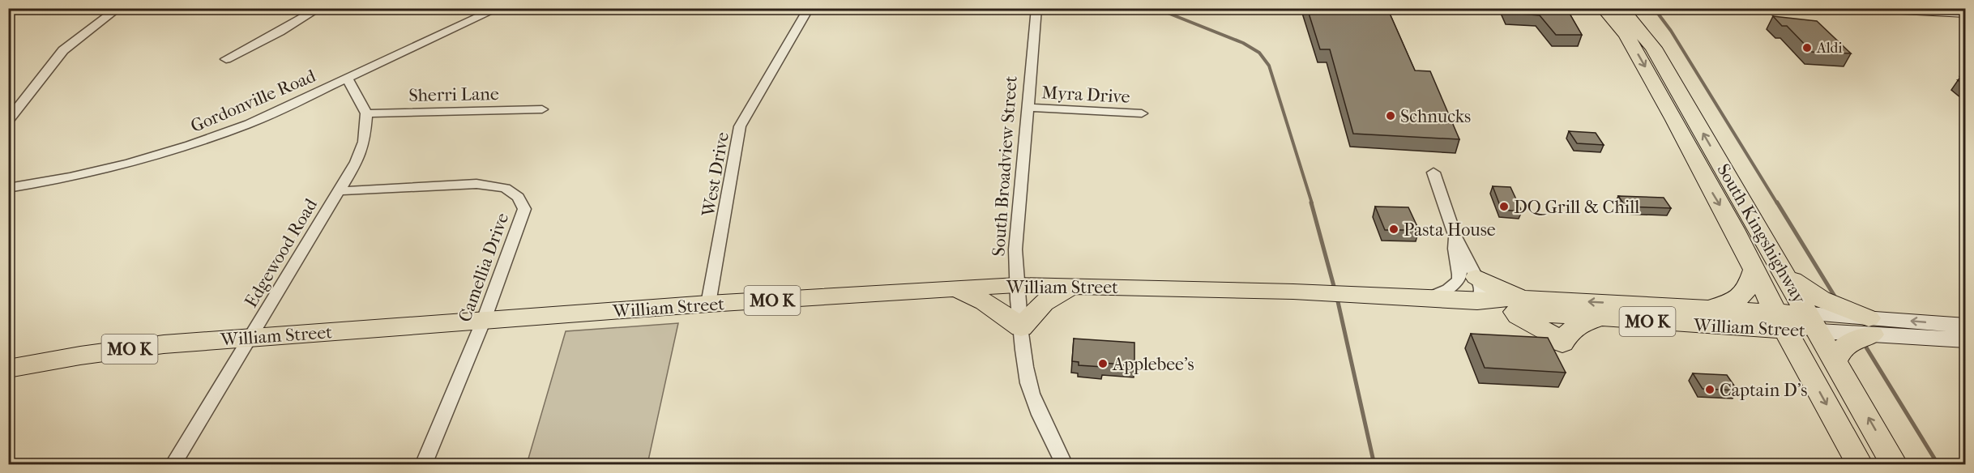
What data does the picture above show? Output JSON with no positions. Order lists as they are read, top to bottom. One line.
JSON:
{"streets":{"main road":["South Kingshighway","William Street","MO K"],"street":["Sherri Lane","Myra Drive","Gordonville Road","South Broadview Street","West Drive","Edgewood Road","Camellia Drive"]},"crossings":[["Sherri Lane","Edgewood Road"],["Myra Drive","South Broadview Street"],["South Broadview Street","William Street"],["West Drive","William Street"],["South Kingshighway","William Street"],["Edgewood Road","Camellia Drive"],["Edgewood Road","William Street"],["Camellia Drive","William Street"]],"places":["Aldi","Schnucks","DQ Grill & Chill","Pasta House","Applebee's","Captain D's"]}
